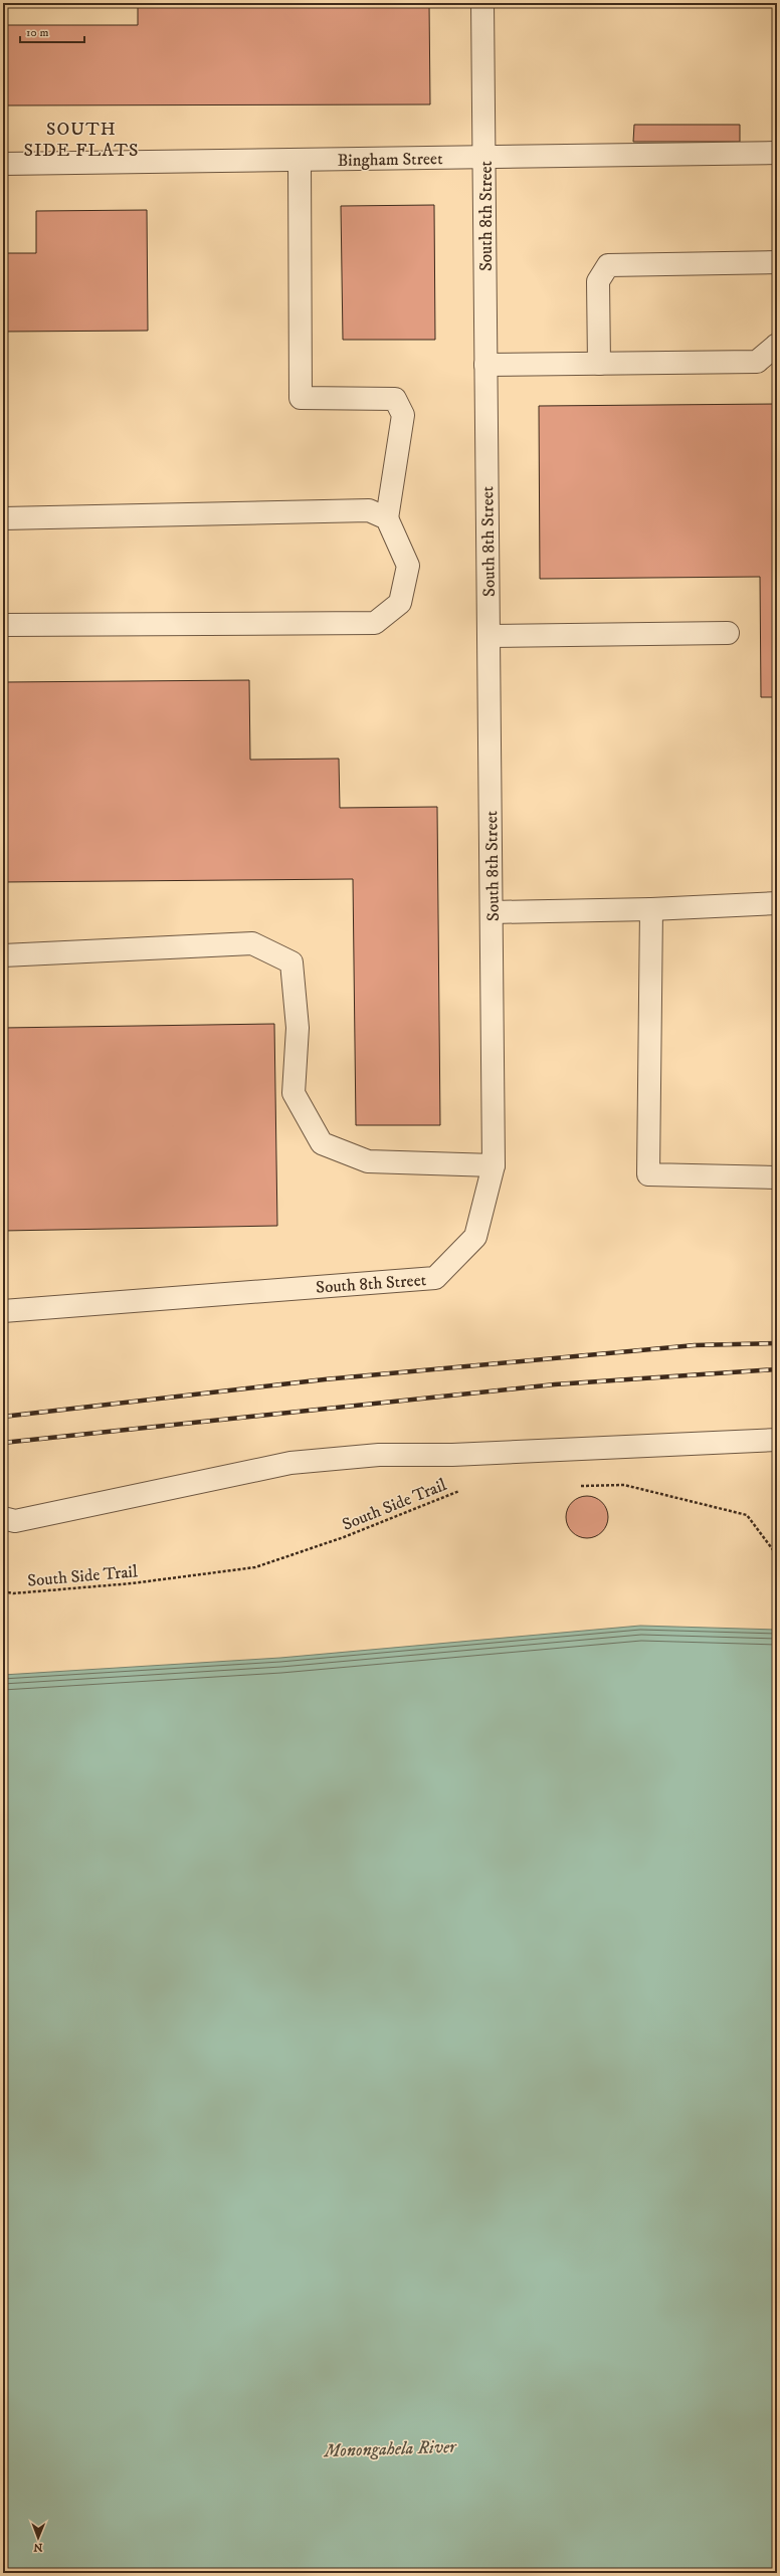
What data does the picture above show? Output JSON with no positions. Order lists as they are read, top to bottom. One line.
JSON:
{"streets":{"street":["Bingham Street","South 8th Street"],"path":["South Side Trail"]},"crossings":[["Bingham Street","South 8th Street"]],"districts":["SOUTH SIDE FLATS"],"water":["Monongahela River"],"scale_bar":"10 m","north":"bottom"}
